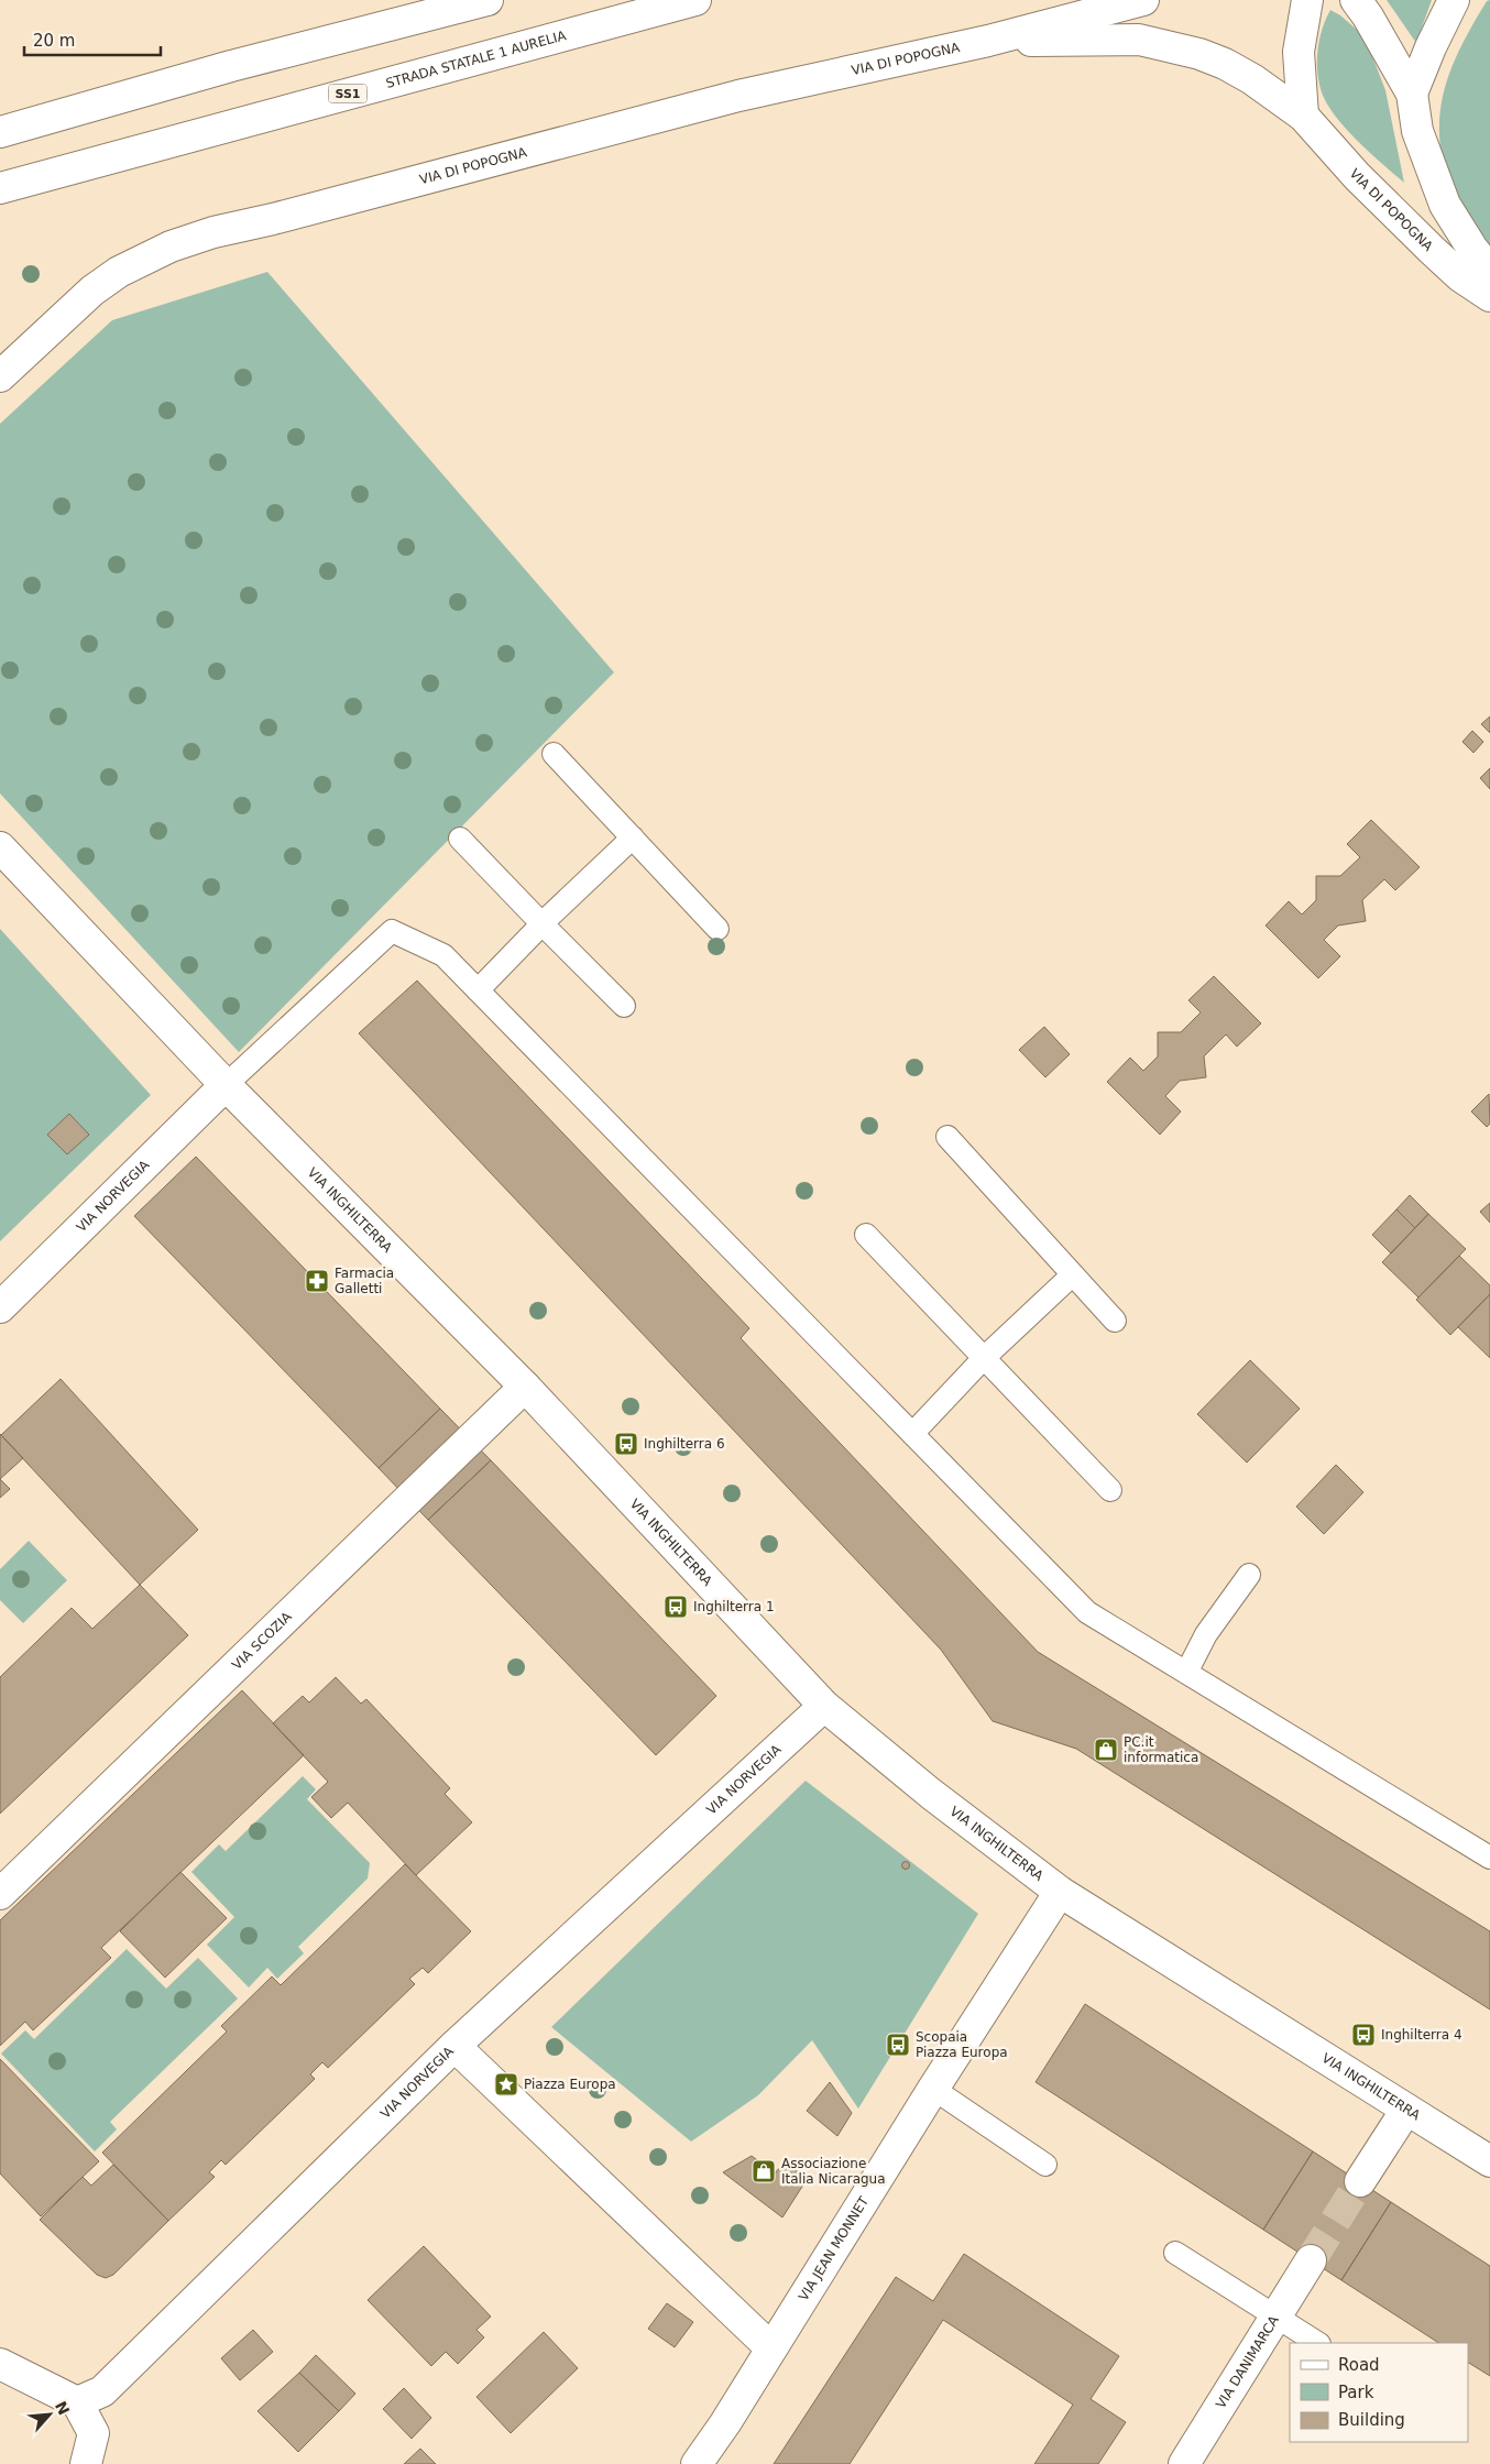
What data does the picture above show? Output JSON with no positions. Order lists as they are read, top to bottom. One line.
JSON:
{"streets":{"main road":["VIA DI POPOGNA","STRADA STATALE 1 AURELIA","SS1","VIA NORVEGIA","VIA INGHILTERRA","VIA SCOZIA","VIA JEAN MONNET","VIA DANIMARCA"]},"crossings":[["VIA NORVEGIA","VIA INGHILTERRA"],["VIA INGHILTERRA","VIA SCOZIA"],["VIA INGHILTERRA","VIA JEAN MONNET"]],"places":{"pharmacy":["Farmacia Galletti"],"bus stop":["Inghilterra 6","Inghilterra 1","Inghilterra 4","Scopaia Piazza Europa"],"shop":["PC.it informatica","Associazione Italia Nicaragua"],"place":["Piazza Europa"]},"legend":["Road","Park","Building"],"scale_bar":"20 m","north":"top right"}
